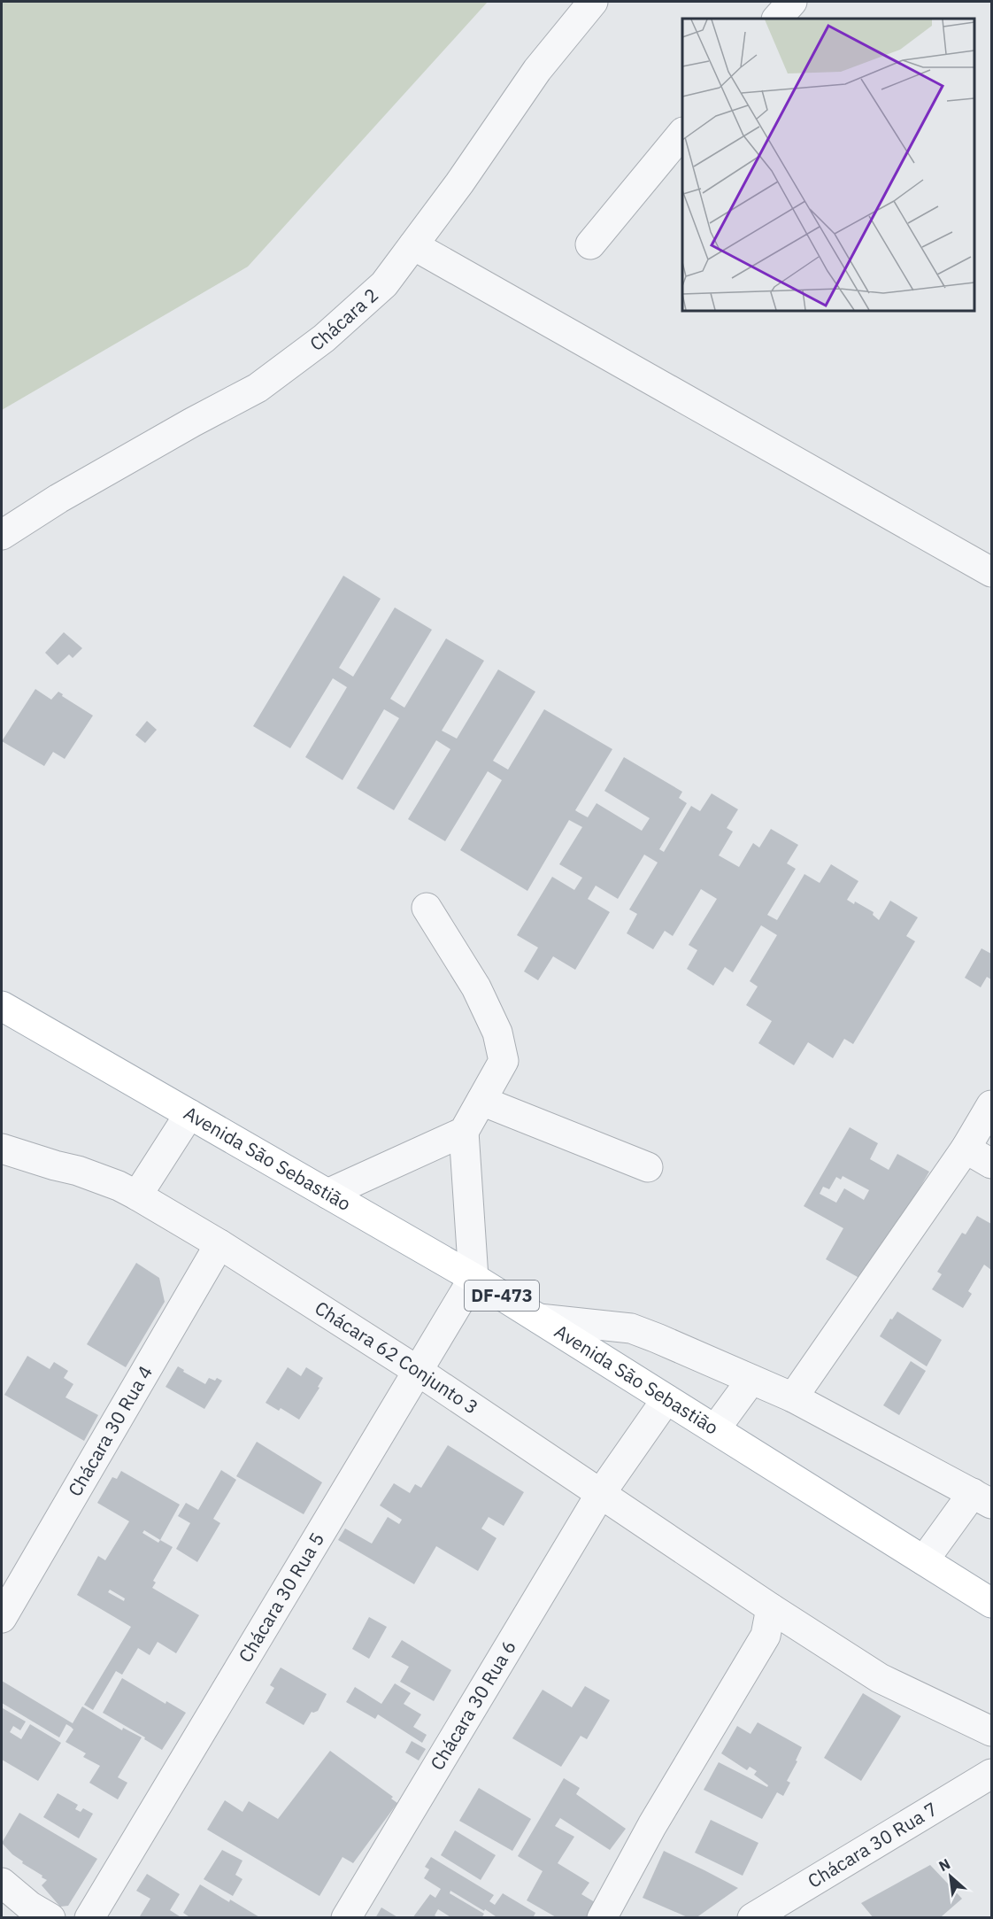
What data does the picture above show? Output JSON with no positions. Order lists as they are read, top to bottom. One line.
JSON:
{"streets":{"main road":["Avenida São Sebastião","DF-473"],"street":["Chácara 2","Chácara 62 Conjunto 3","Chácara 30 Rua 4","Chácara 30 Rua 5","Chácara 30 Rua 6","Chácara 30 Rua 7"]},"crossings":[["Avenida São Sebastião","Chácara 30 Rua 5"],["Avenida São Sebastião","Chácara 30 Rua 6"],["Chácara 62 Conjunto 3","Chácara 30 Rua 4"],["Chácara 62 Conjunto 3","Chácara 30 Rua 5"],["Chácara 62 Conjunto 3","Chácara 30 Rua 6"]],"north":"top left"}
